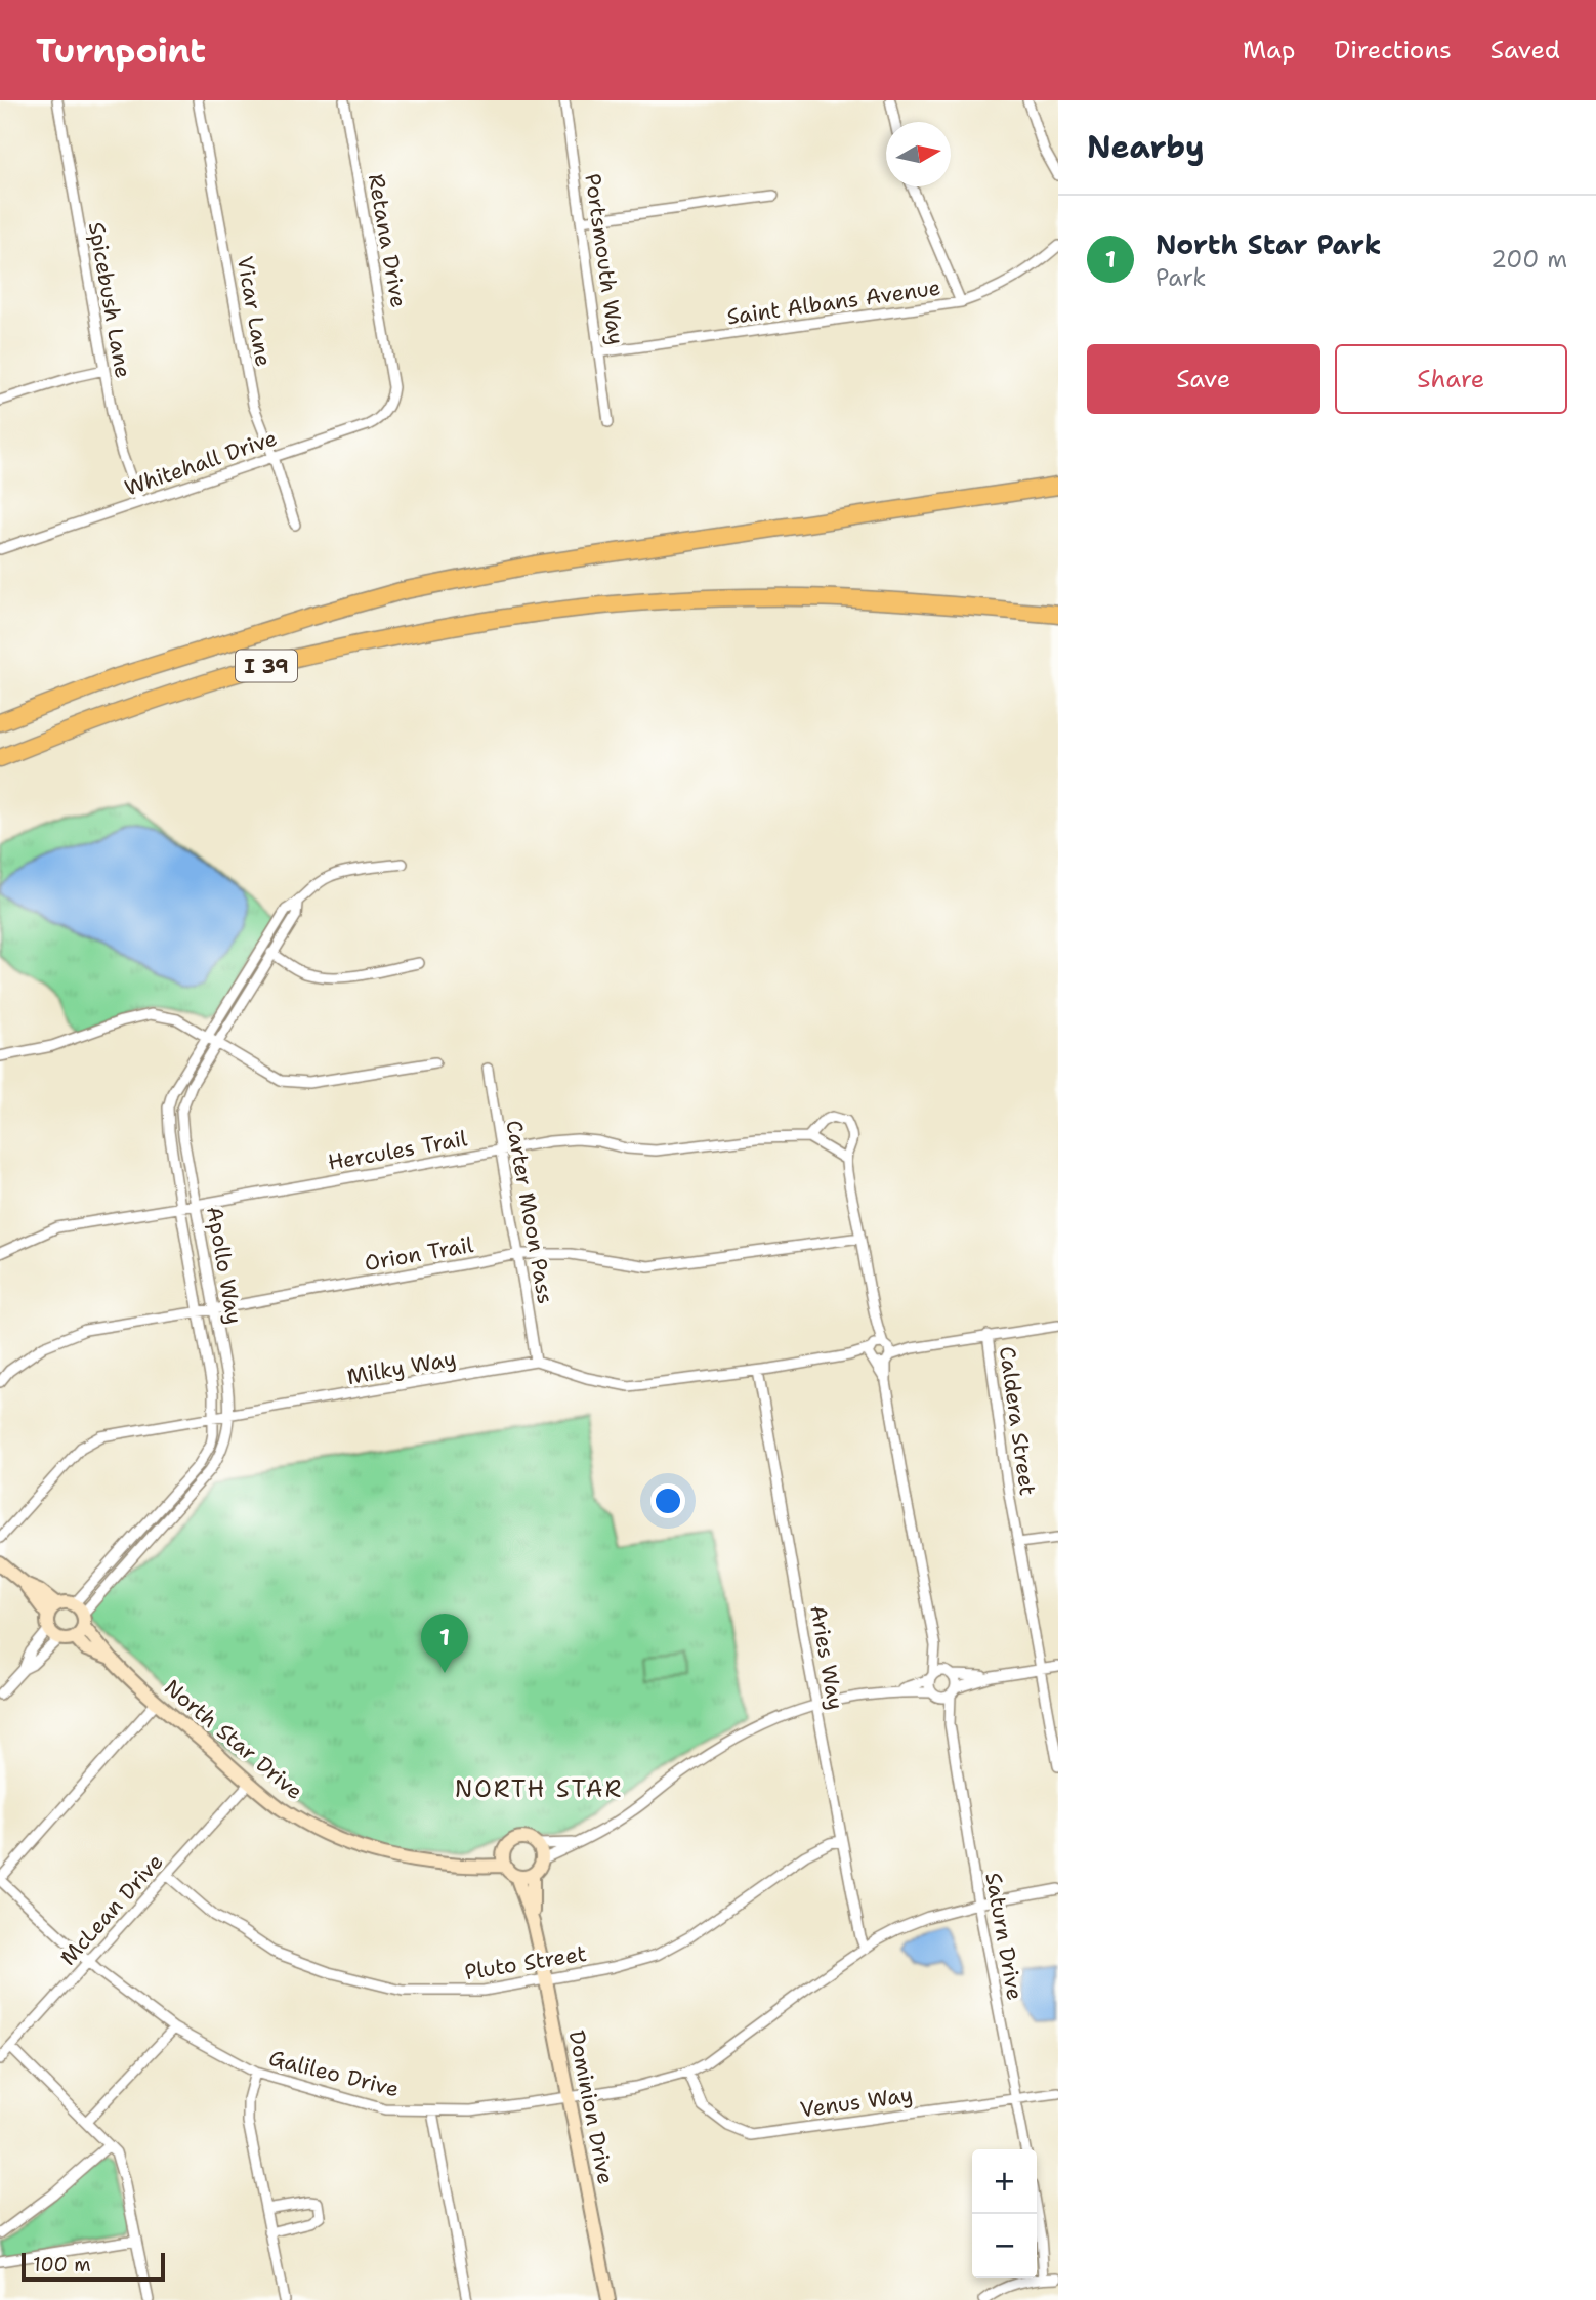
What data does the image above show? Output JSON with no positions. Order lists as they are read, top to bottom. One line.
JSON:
{"streets":{"highway":["I 39"],"street":["Retana Drive","Portsmouth Way","Spicebush Lane","Saint Albans Avenue","Vicar Lane","Whitehall Drive","Hercules Trail","Carter Moon Pass","Orion Trail","Apollo Way","Milky Way","Caldera Street","Aries Way","North Star Drive","McLean Drive","Saturn Drive","Pluto Street","Galileo Drive","Venus Way","Dominion Drive"]},"crossings":[["Retana Drive","Whitehall Drive"],["Portsmouth Way","Saint Albans Avenue"],["Spicebush Lane","Whitehall Drive"],["Vicar Lane","Whitehall Drive"],["Hercules Trail","Carter Moon Pass"],["Hercules Trail","Apollo Way"],["Carter Moon Pass","Orion Trail"],["Carter Moon Pass","Milky Way"],["Orion Trail","Apollo Way"],["Apollo Way","Milky Way"],["Apollo Way","North Star Drive"],["Milky Way","Caldera Street"],["Milky Way","Aries Way"],["Aries Way","Pluto Street"],["Aries Way","Galileo Drive"],["North Star Drive","McLean Drive"],["North Star Drive","Dominion Drive"],["McLean Drive","Pluto Street"],["McLean Drive","Galileo Drive"],["Saturn Drive","Galileo Drive"],["Saturn Drive","Venus Way"],["Pluto Street","Dominion Drive"],["Galileo Drive","Venus Way"],["Galileo Drive","Dominion Drive"]],"districts":["NORTH STAR"],"scale_bar":"100 m","north":"right","page":{"header":"Turnpoint","nav":["Map","Directions","Saved"],"heading":"Nearby","list":[{"mark":"1","name":"North Star Park","note":"Park","value":"200 m"}],"buttons":["Save","Share"],"pins":"1","map_buttons":["+","−"],"scale":"100 m"}}
